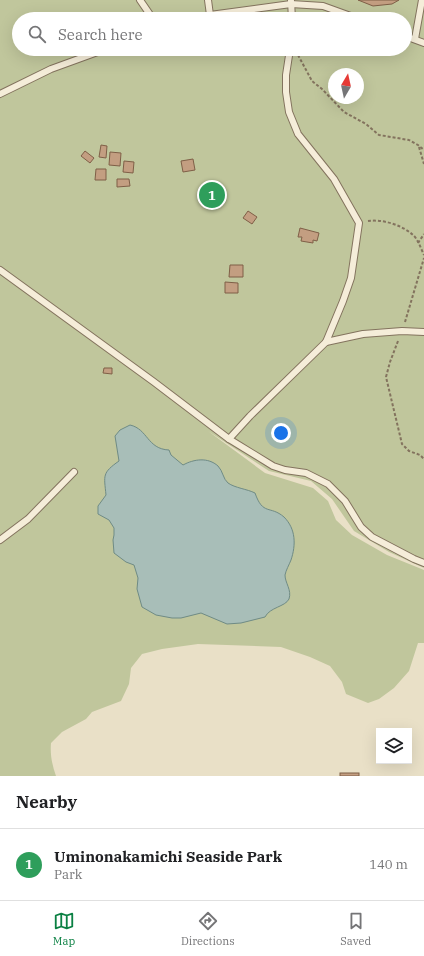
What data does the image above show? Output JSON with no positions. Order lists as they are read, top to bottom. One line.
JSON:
{"north":"top","page":{"search":"Search here","pins":"1","heading":"Nearby","list":[{"mark":"1","name":"Uminonakamichi Seaside Park","note":"Park","value":"140 m"}],"nav":["Map","Directions","Saved"]}}
